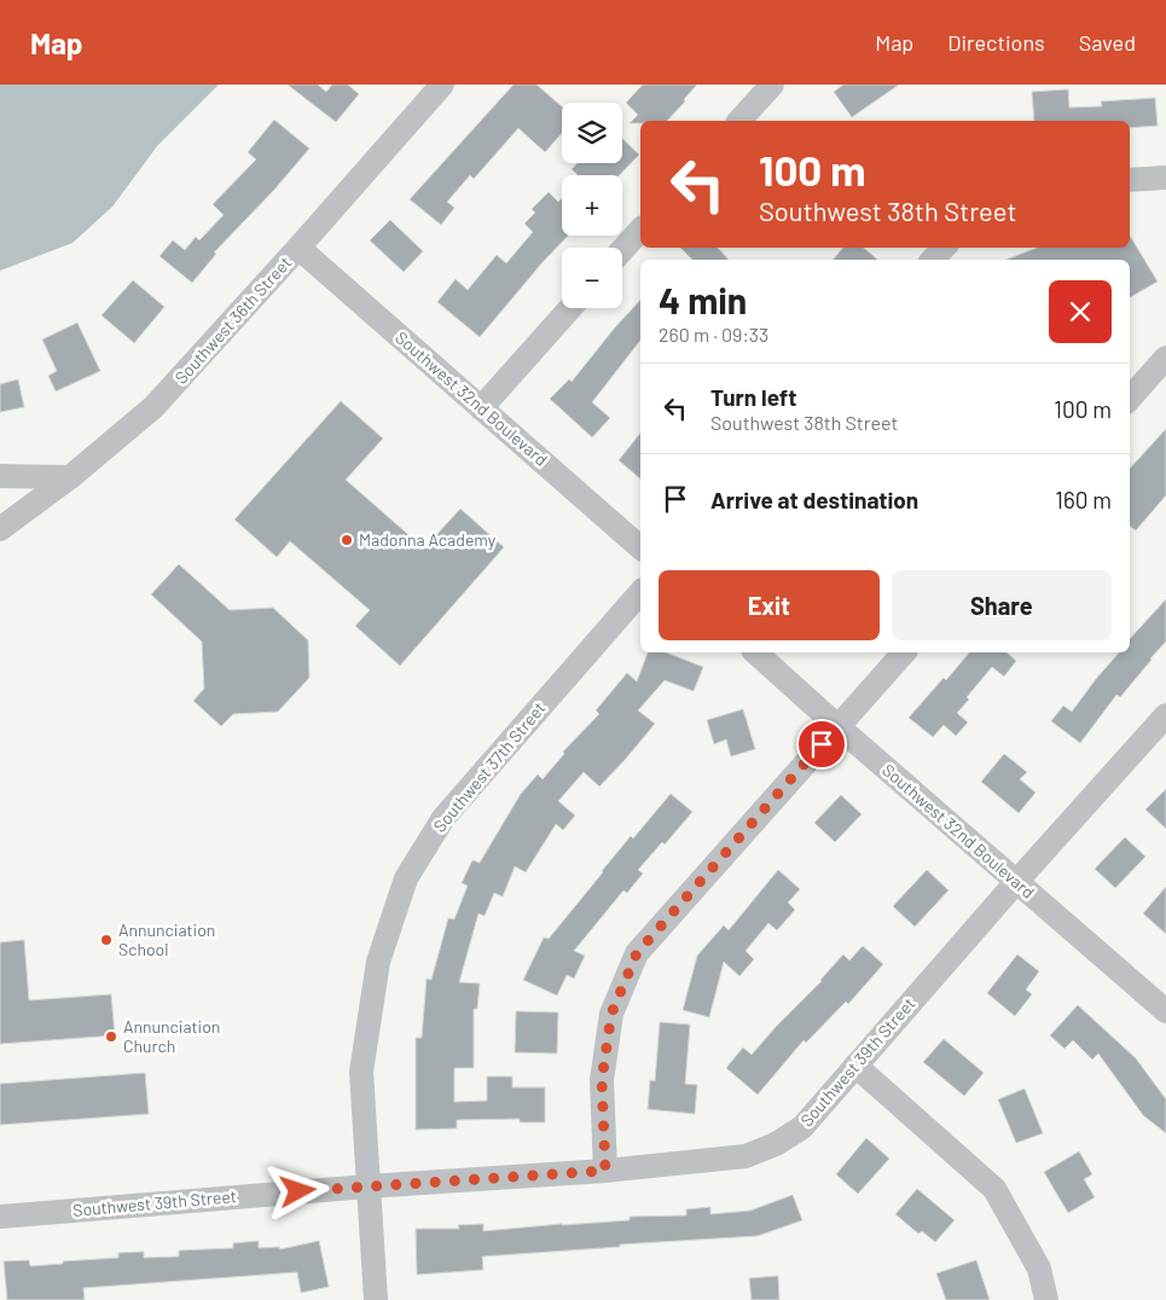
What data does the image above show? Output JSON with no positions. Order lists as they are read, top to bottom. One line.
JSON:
{"streets":{"street":["Southwest 36th Street","Southwest 32nd Boulevard","Southwest 37th Street","Southwest 39th Street"]},"crossings":[["Southwest 36th Street","Southwest 32nd Boulevard"],["Southwest 32nd Boulevard","Southwest 39th Street"],["Southwest 37th Street","Southwest 39th Street"]],"places":["Madonna Academy","Annunciation School","Annunciation Church"],"page":{"header":"Map","nav":["Map","Directions","Saved"],"map_buttons":["+","−"],"turn":["100 m","Southwest 38th Street"],"heading":["4 min","260 m · 09:33"],"list":[{"name":"Turn left","note":"Southwest 38th Street","value":"100 m"},{"name":"Arrive at destination","value":"160 m"}],"buttons":["Exit","Share"]}}
